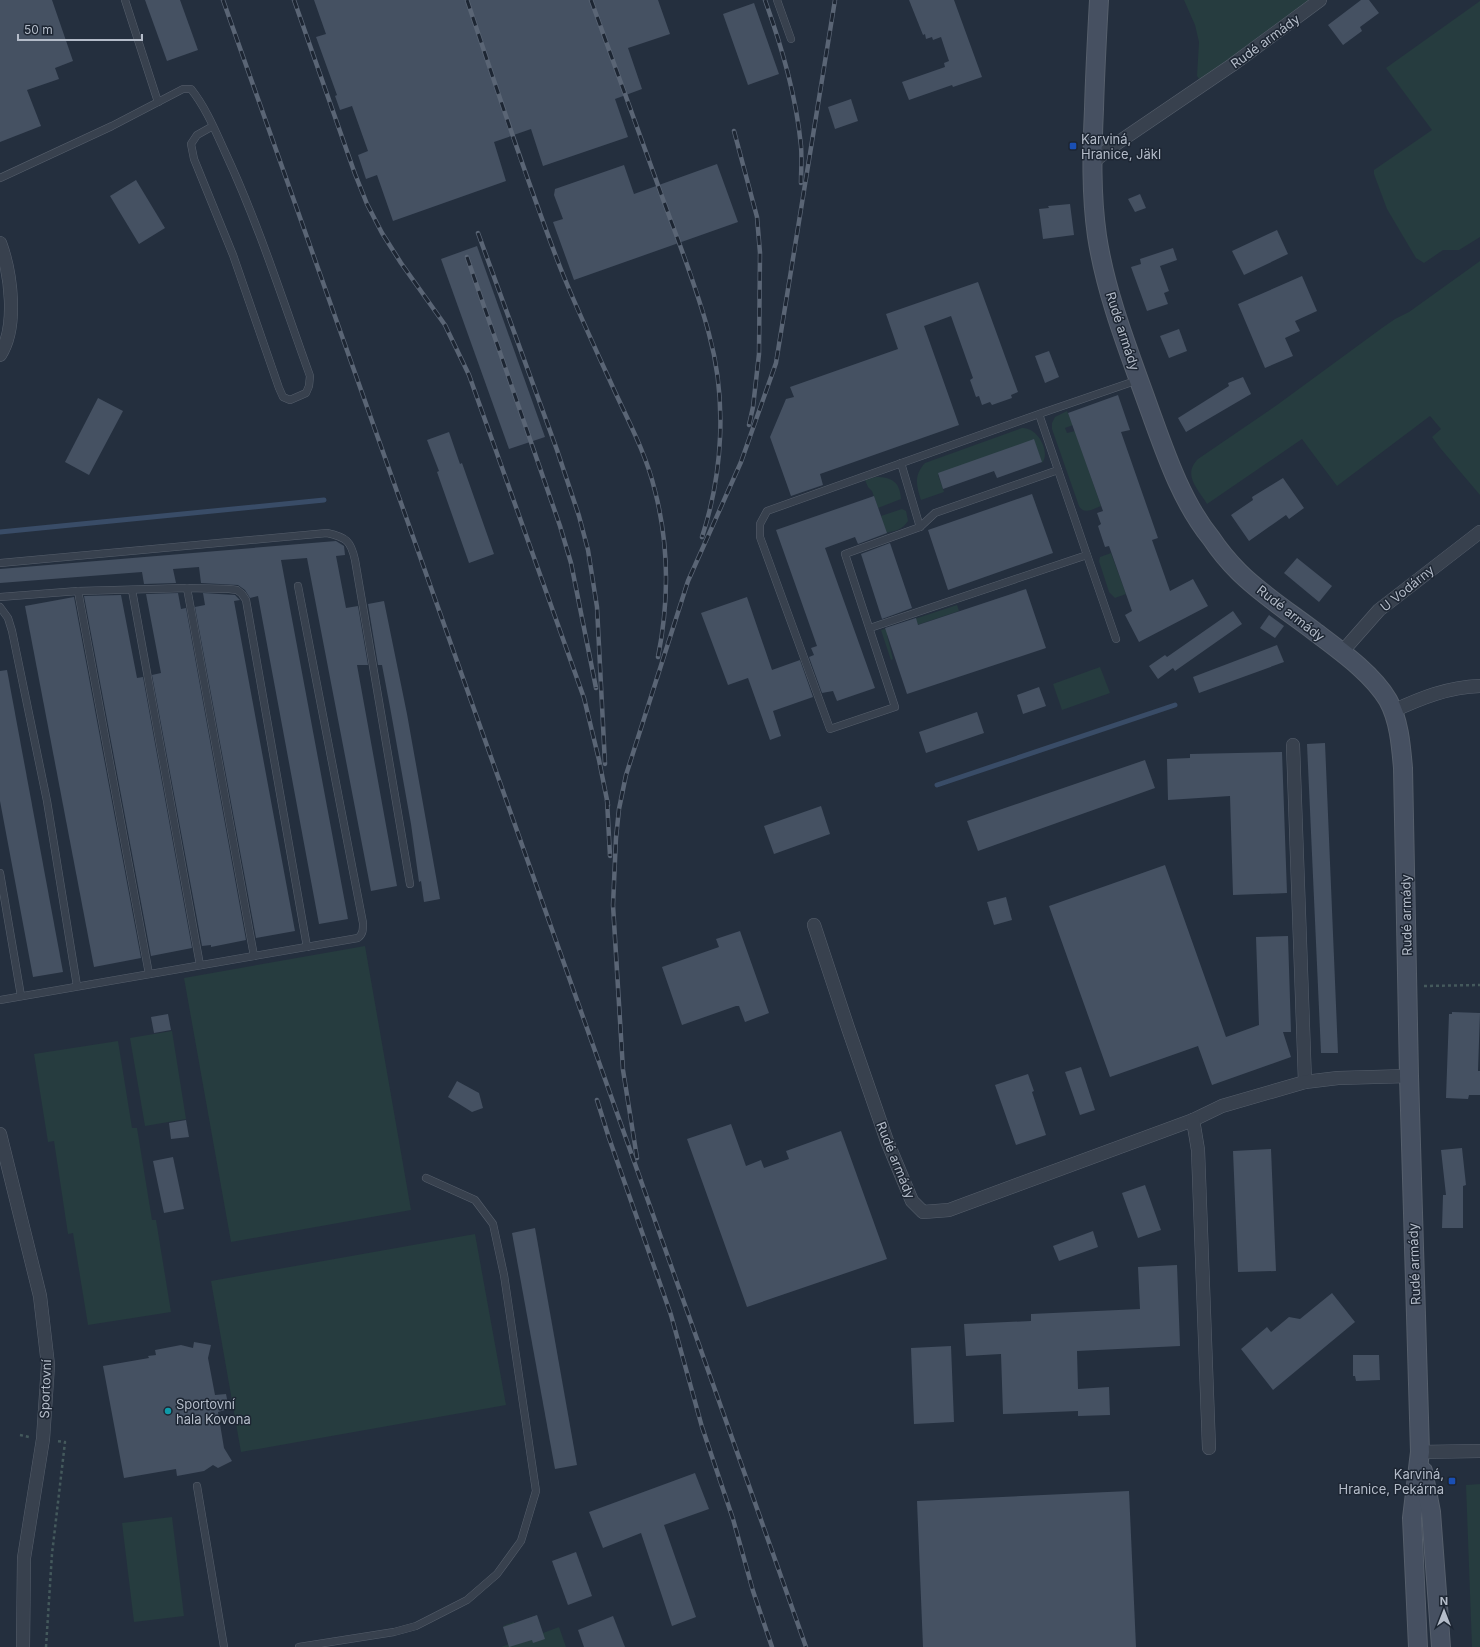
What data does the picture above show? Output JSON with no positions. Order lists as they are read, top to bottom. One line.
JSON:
{"streets":{"main road":["Rudé armády"],"street":["U Vodárny","Sportovní"]},"crossings":[["Rudé armády","U Vodárny"]],"places":{"transit":["Karviná, Hranice, Jäkl","Karviná, Hranice, Pekárna"],"other":["Sportovní hala Kovona"]},"scale_bar":"50 m","north":"top"}
